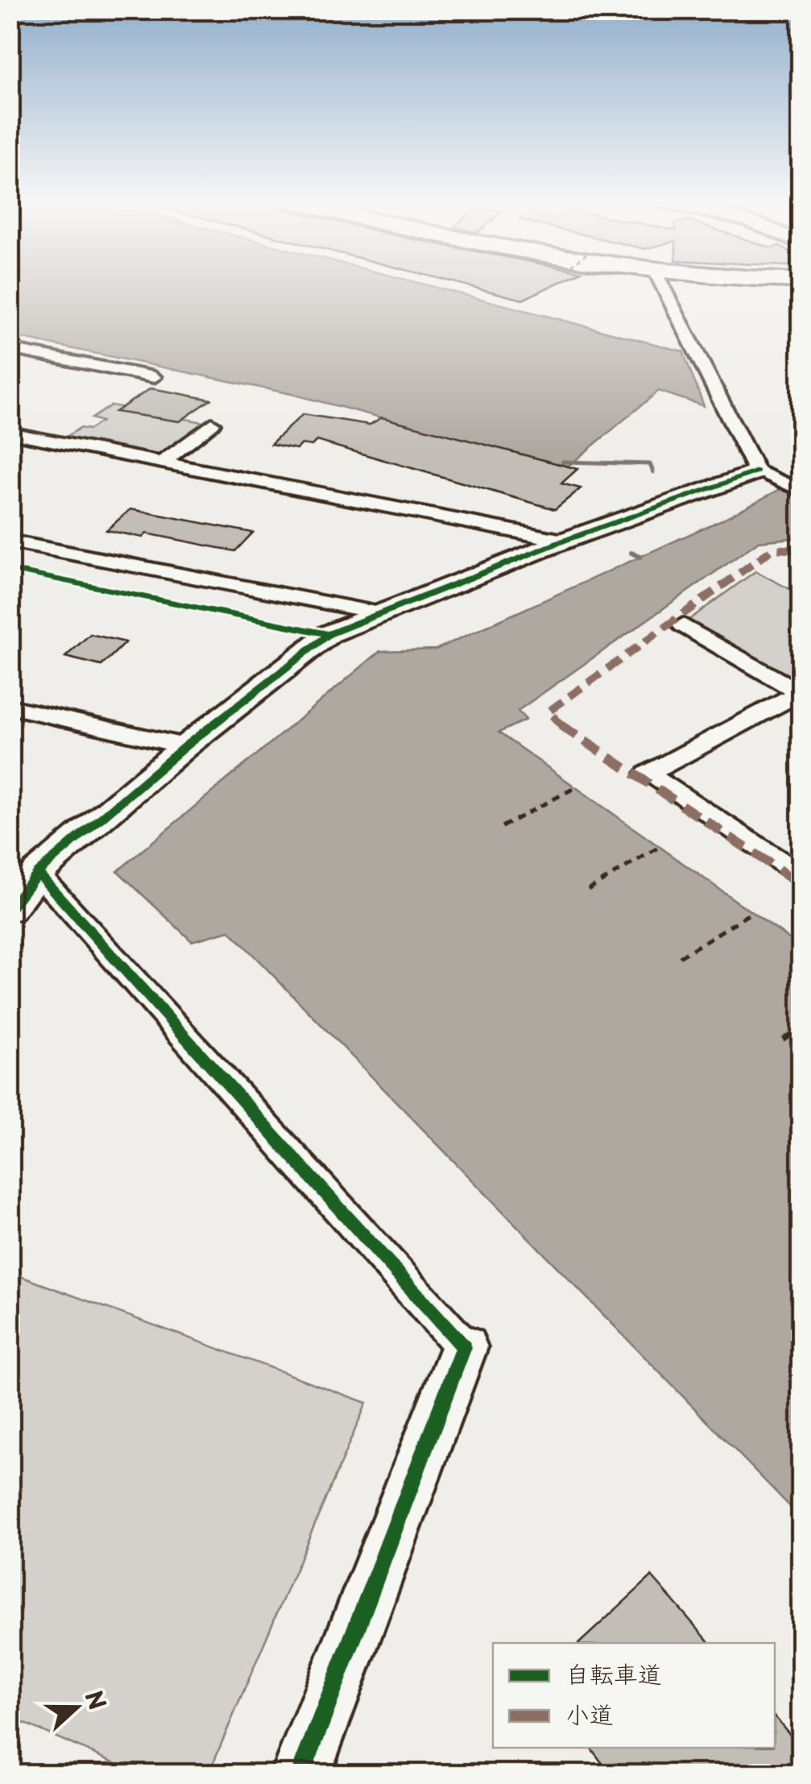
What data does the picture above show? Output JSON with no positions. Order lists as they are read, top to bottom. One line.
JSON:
{"legend":["自転車道","小道"],"north":"right"}
